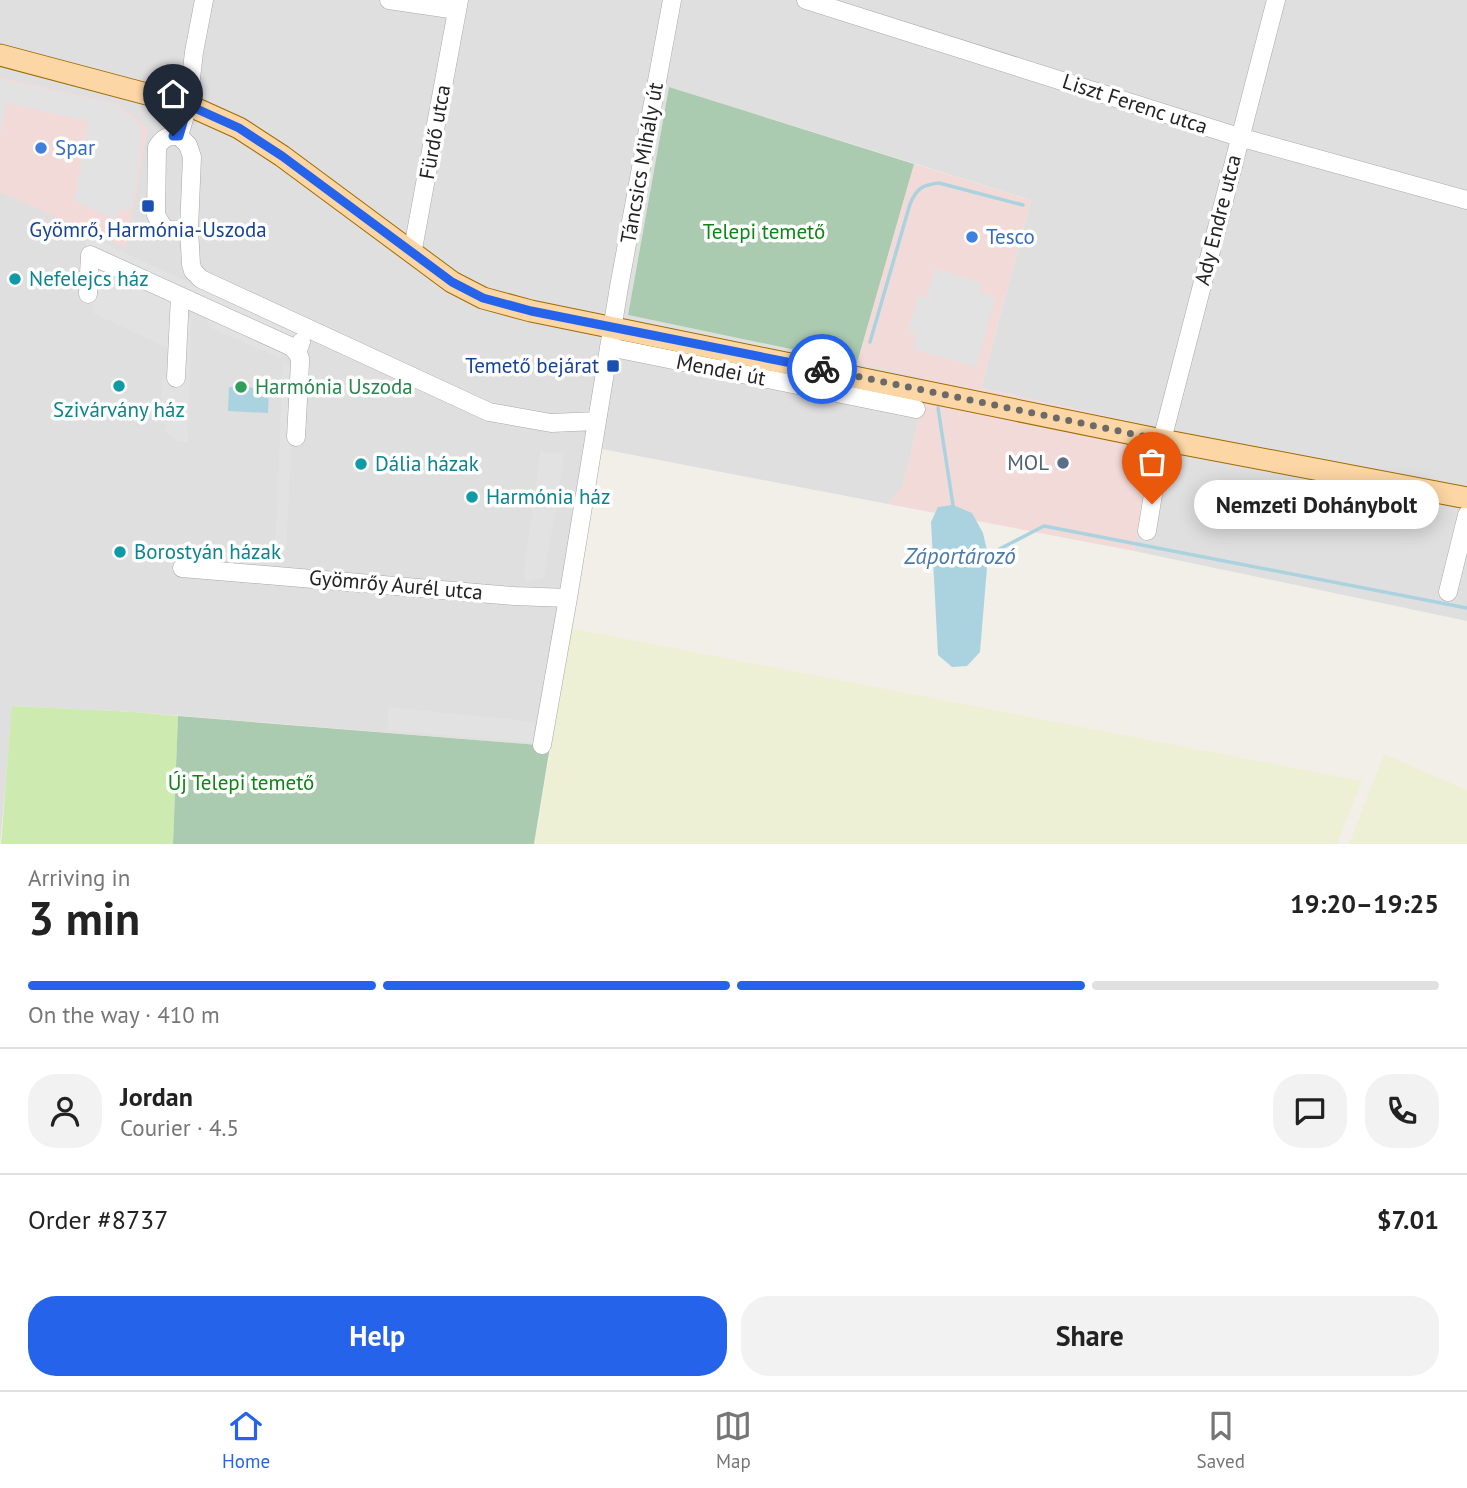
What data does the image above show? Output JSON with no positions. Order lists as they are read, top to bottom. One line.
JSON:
{"streets":{"main road":["Mendei út"],"street":["Liszt Ferenc utca","Fürdő utca","Táncsics Mihály út","Ady Endre utca","Gyömrőy Aurél utca"]},"crossings":[["Liszt Ferenc utca","Ady Endre utca"],["Fürdő utca","Mendei út"],["Táncsics Mihály út","Mendei út"],["Táncsics Mihály út","Gyömrőy Aurél utca"],["Ady Endre utca","Mendei út"]],"water":["Záportározó"],"parks":["Telepi temető","Új Telepi temető"],"places":{"other":["Spar","Tesco","Nefelejcs ház","Szivárvány ház","Harmónia Uszoda","MOL","Dália házak","Harmónia ház","Nemzeti Dohánybolt","Borostyán házak"],"transit":["Gyömrő, Harmónia-Uszoda","Temető bejárat"]},"page":{"bubble":"Nemzeti Dohánybolt","heading":["3 min","Arriving in","19:20–19:25"],"panel":["Jordan","Courier · 4.5","Order #8737","$7.01"],"bar":"On the way · 410 m","buttons":["Help","Share"],"tabs":["Home","Map","Saved"]}}
